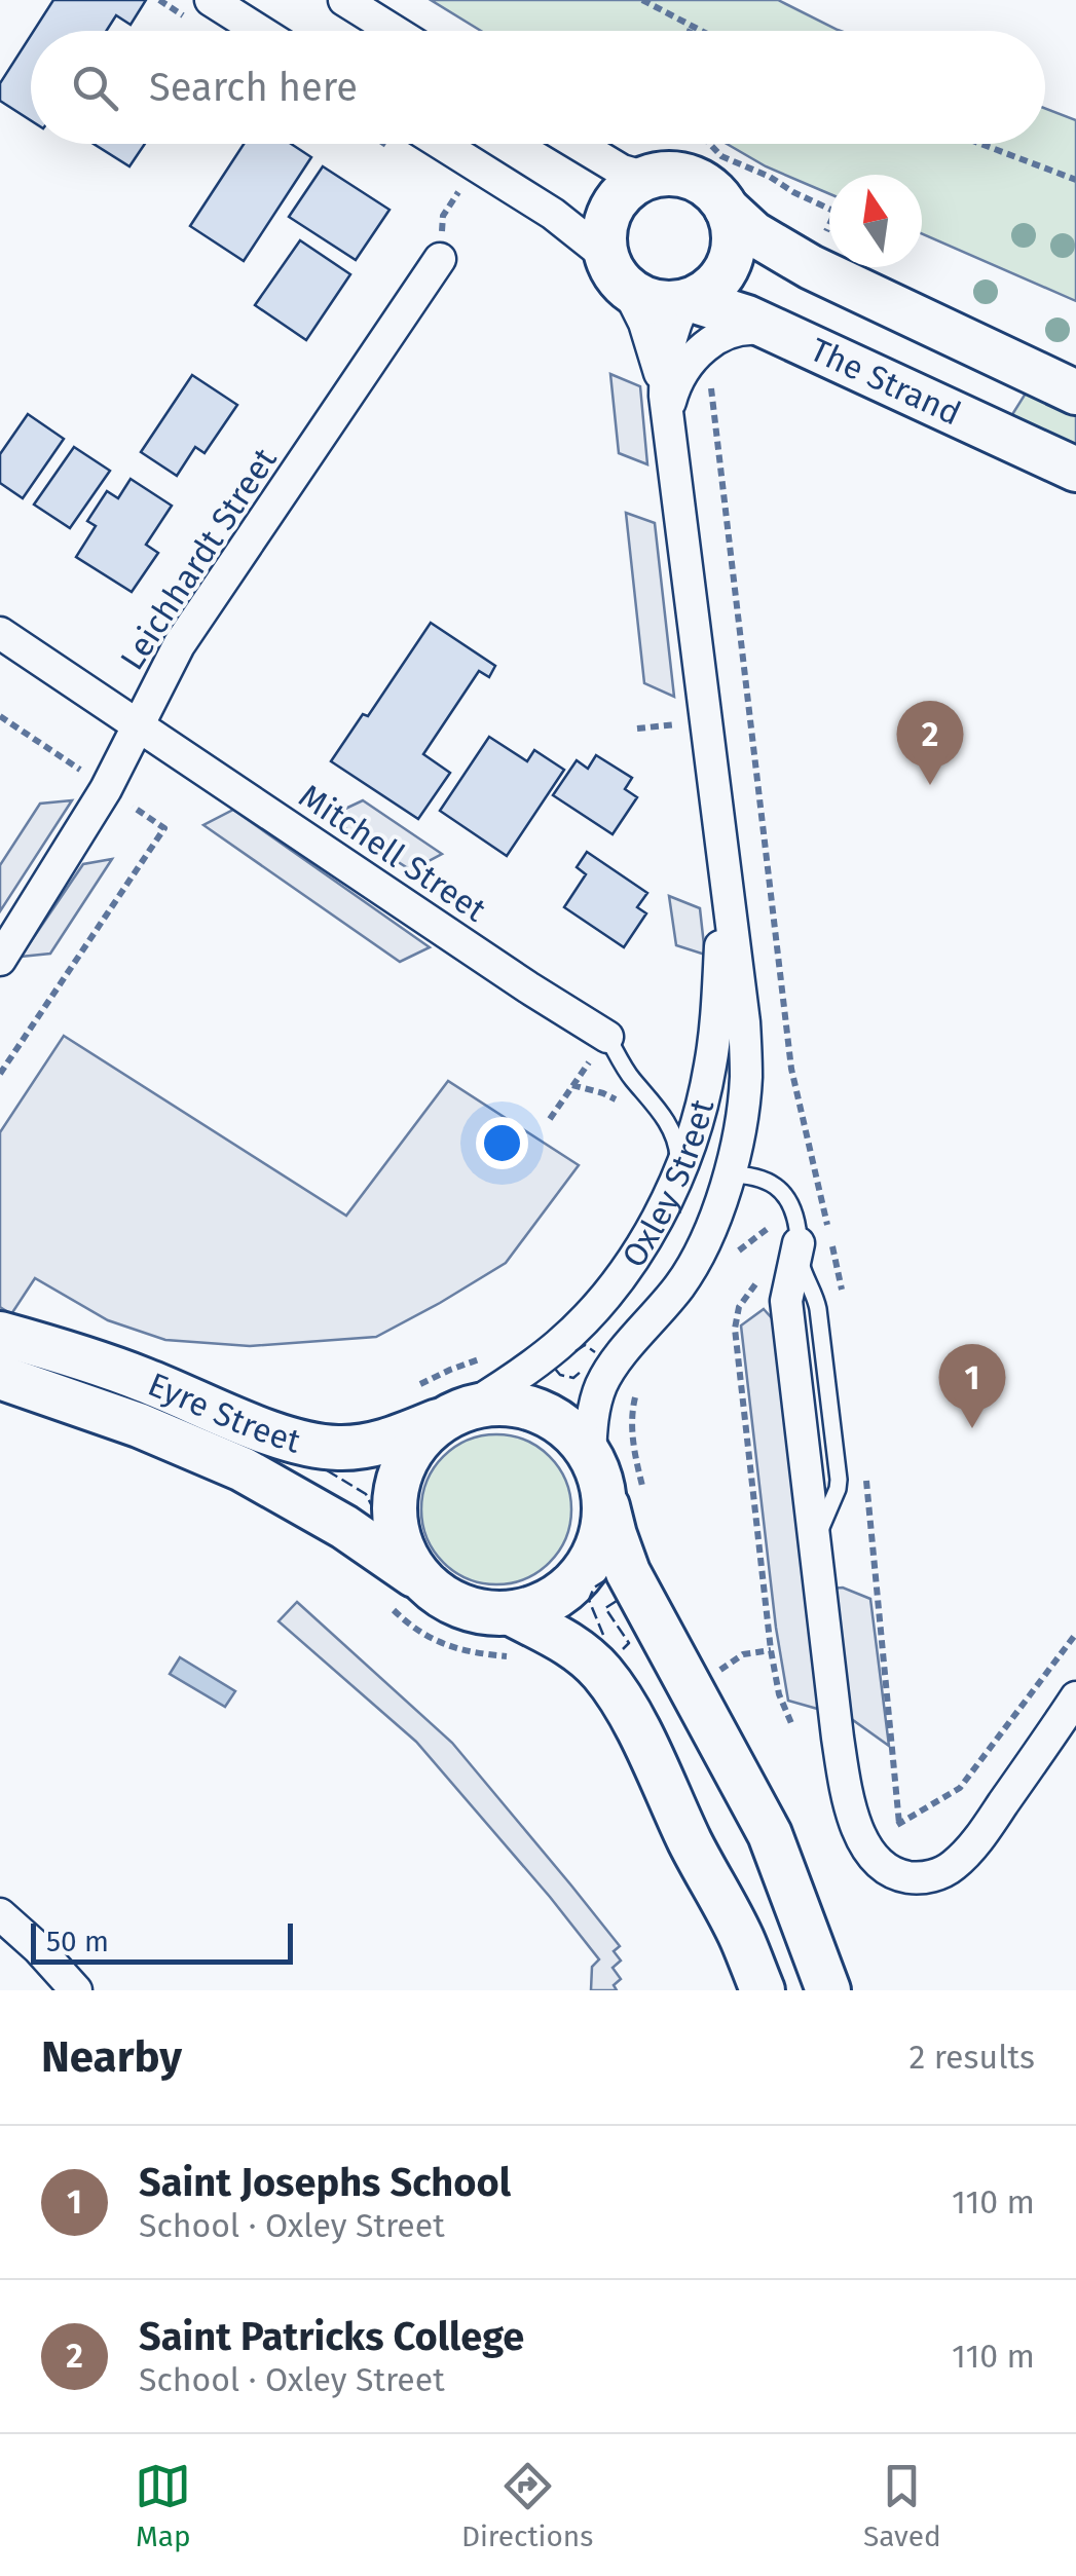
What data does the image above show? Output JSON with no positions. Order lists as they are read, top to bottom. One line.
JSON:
{"streets":{"main road":["The Strand","Oxley Street","Eyre Street"],"street":["Leichhardt Street","Mitchell Street"]},"crossings":[["The Strand","Oxley Street"],["Leichhardt Street","Mitchell Street"],["Mitchell Street","Oxley Street"],["Oxley Street","Eyre Street"]],"scale_bar":"50 m","north":"top","page":{"search":"Search here","pins":["2","1"],"scale":"50 m","heading":["Nearby","2 results"],"list":[{"mark":"1","name":"Saint Josephs School","note":"School · Oxley Street","value":"110 m"},{"mark":"2","name":"Saint Patricks College","note":"School · Oxley Street","value":"110 m"}],"nav":["Map","Directions","Saved"]}}
